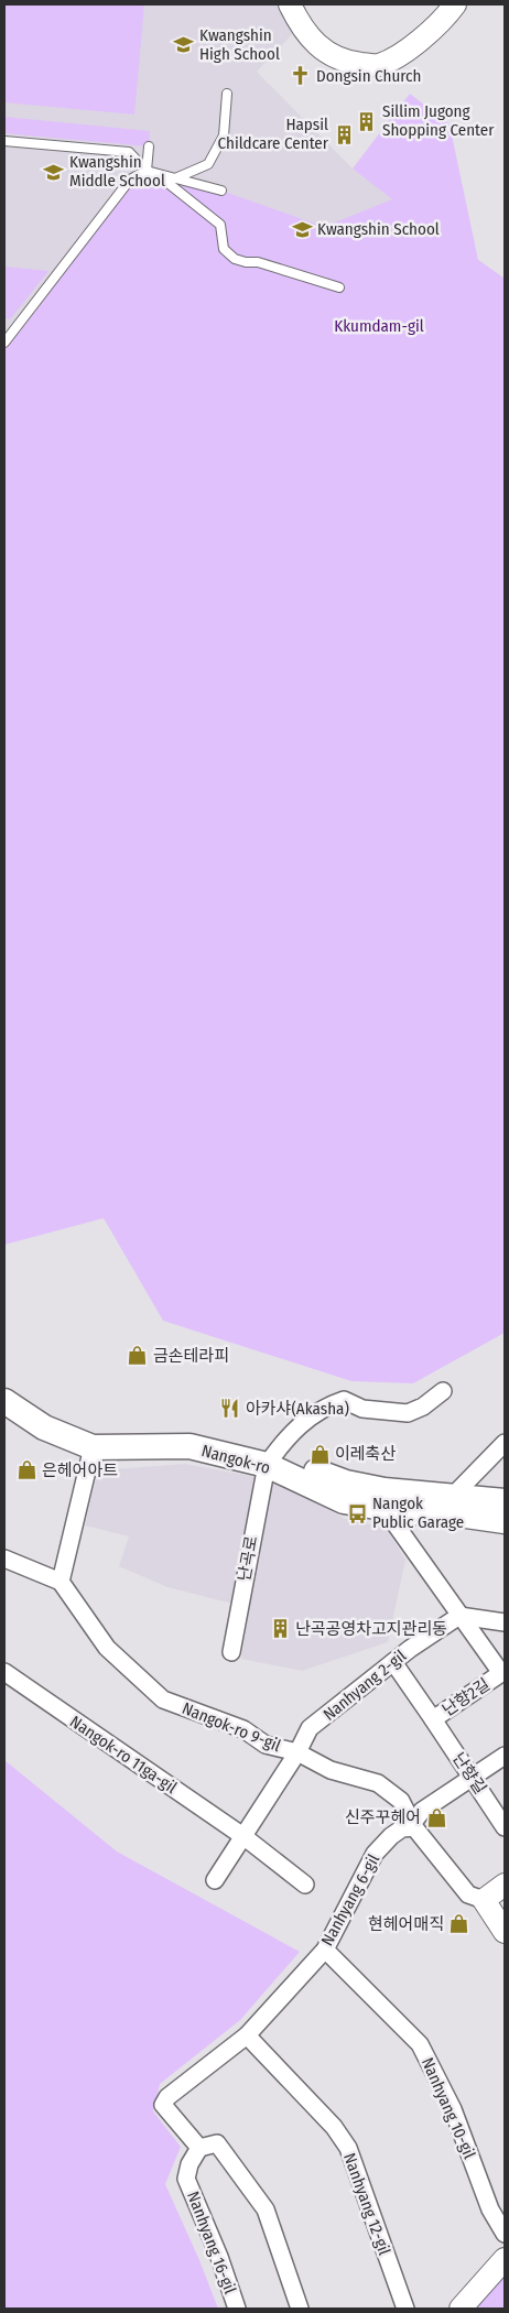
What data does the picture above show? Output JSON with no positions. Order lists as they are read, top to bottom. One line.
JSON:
{"streets":{"main road":["Nangok-ro"],"street":["난곡로","Nanhyang 2-gil","난향2길","Nangok-ro 9-gil","Nangok-ro 11ga-gil","난향길","Nanhyang 6-gil","Nanhyang 10-gil","Nanhyang 12-gil","Nanhyang 16-gil"]},"crossings":[["Nangok-ro","난곡로"],["Nanhyang 2-gil","난향2길"],["Nanhyang 2-gil","Nangok-ro 9-gil"],["난향2길","난향길"],["Nangok-ro 9-gil","Nangok-ro 11ga-gil"],["Nangok-ro 9-gil","Nanhyang 6-gil"],["Nanhyang 6-gil","Nanhyang 10-gil"],["Nanhyang 6-gil","Nanhyang 12-gil"],["Nanhyang 6-gil","Nanhyang 16-gil"]],"parks":["Kkumdam-gil"],"places":{"school or university":["Kwangshin High School","Kwangshin Middle School","Kwangshin School"],"church":["Dongsin Church"],"building":["Sillim Jugong Shopping Center","Hapsil Childcare Center","난곡공영차고지관리동"],"shop":["금손테라피","이레축산","은헤어아트","신주꾸헤어","현헤어매직"],"restaurant":["아카샤(Akasha)"],"bus stop":["Nangok Public Garage"]}}
